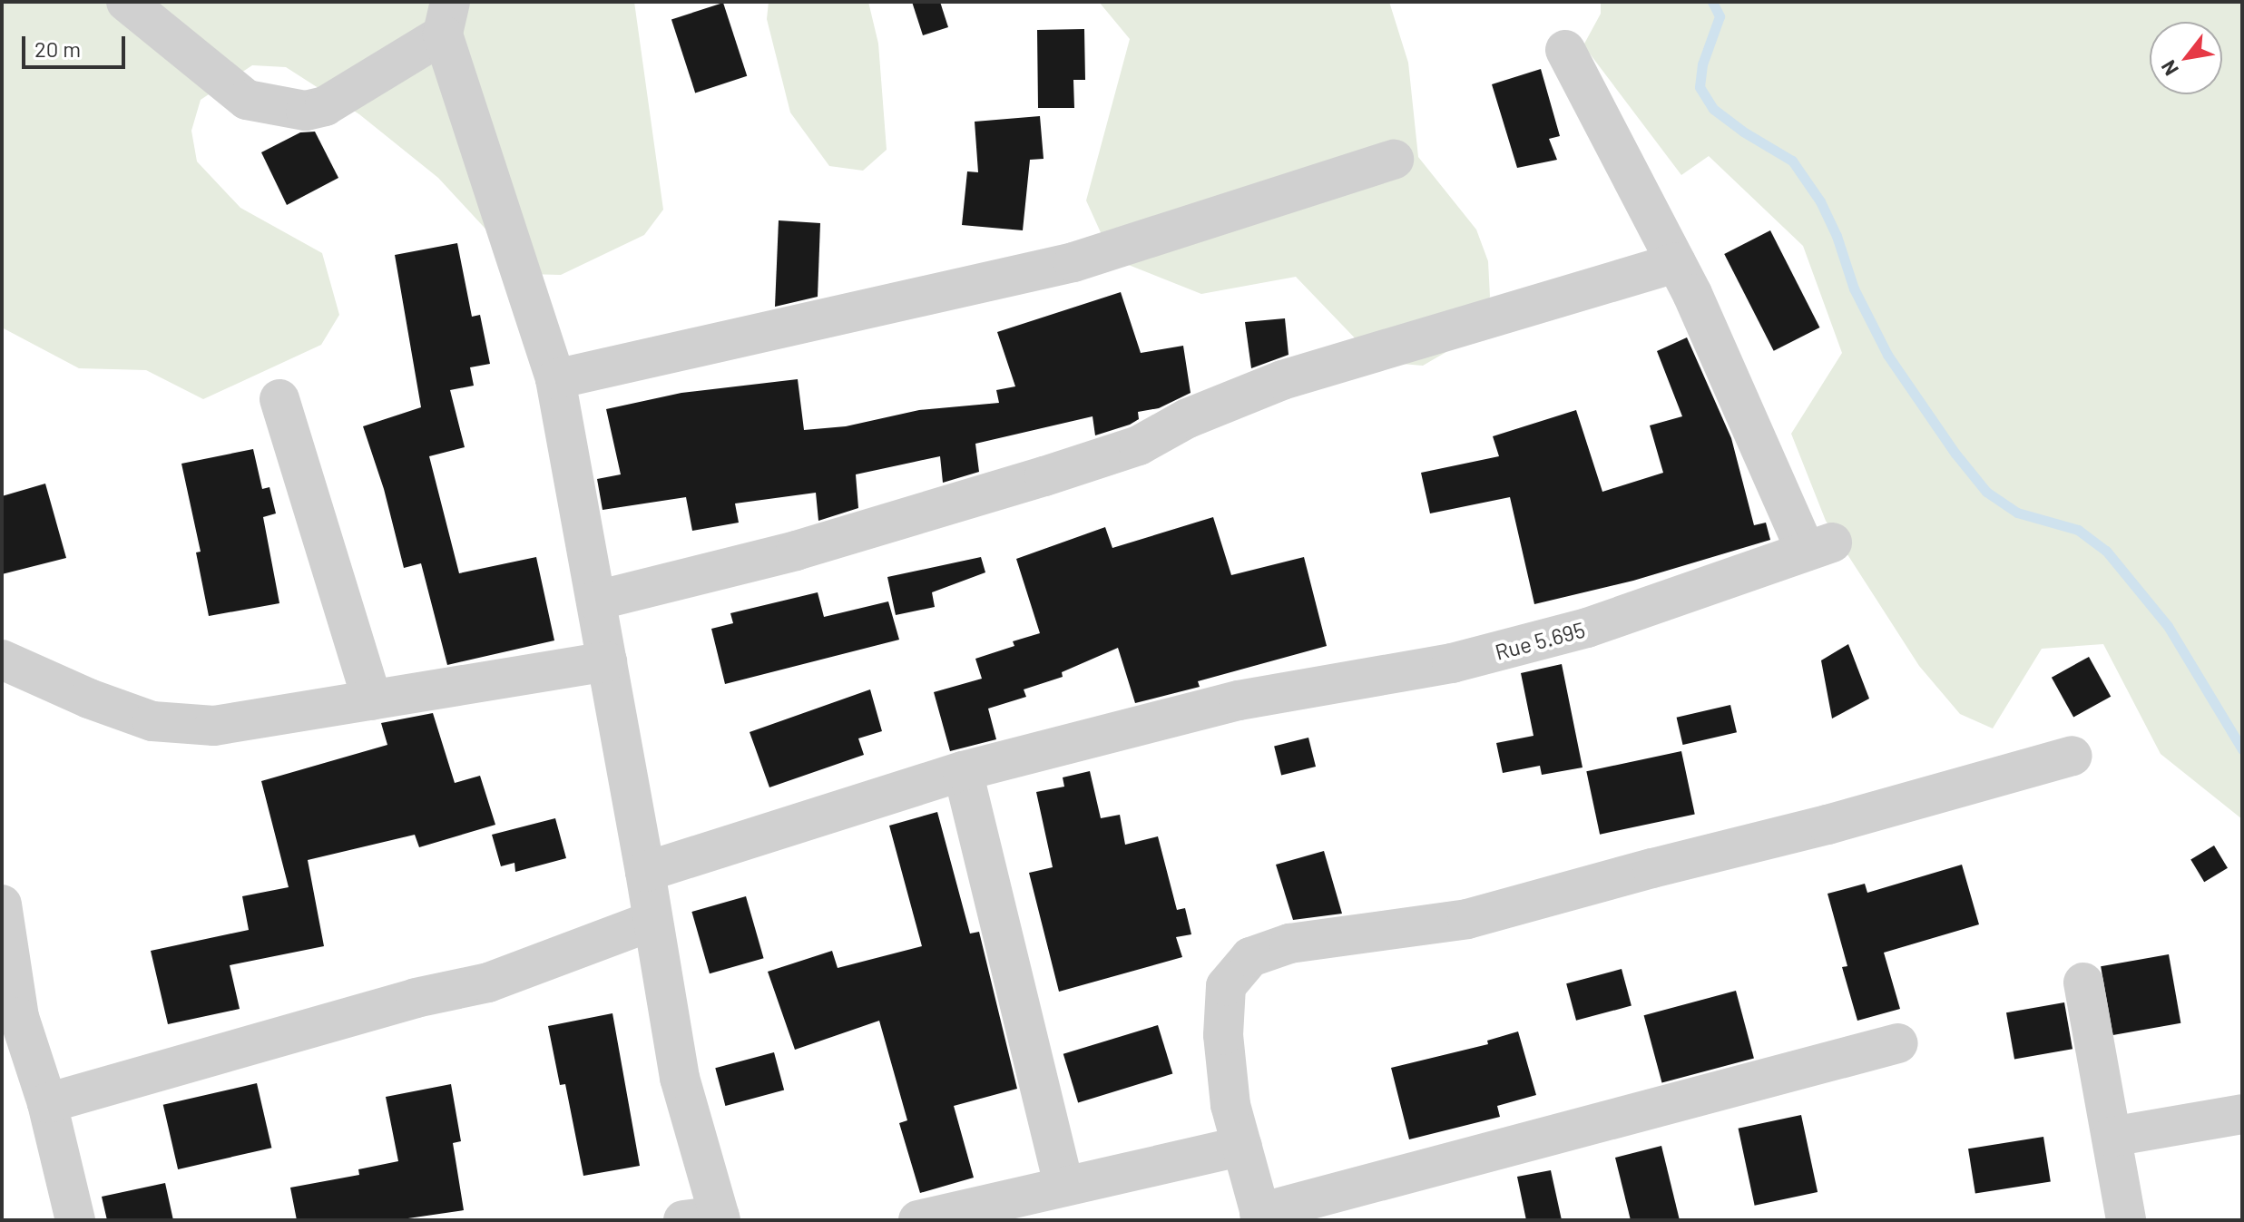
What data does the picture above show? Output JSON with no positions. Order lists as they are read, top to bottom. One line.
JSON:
{"streets":{"street":["Rue 5.695"]},"scale_bar":"20 m","north":"bottom left"}
